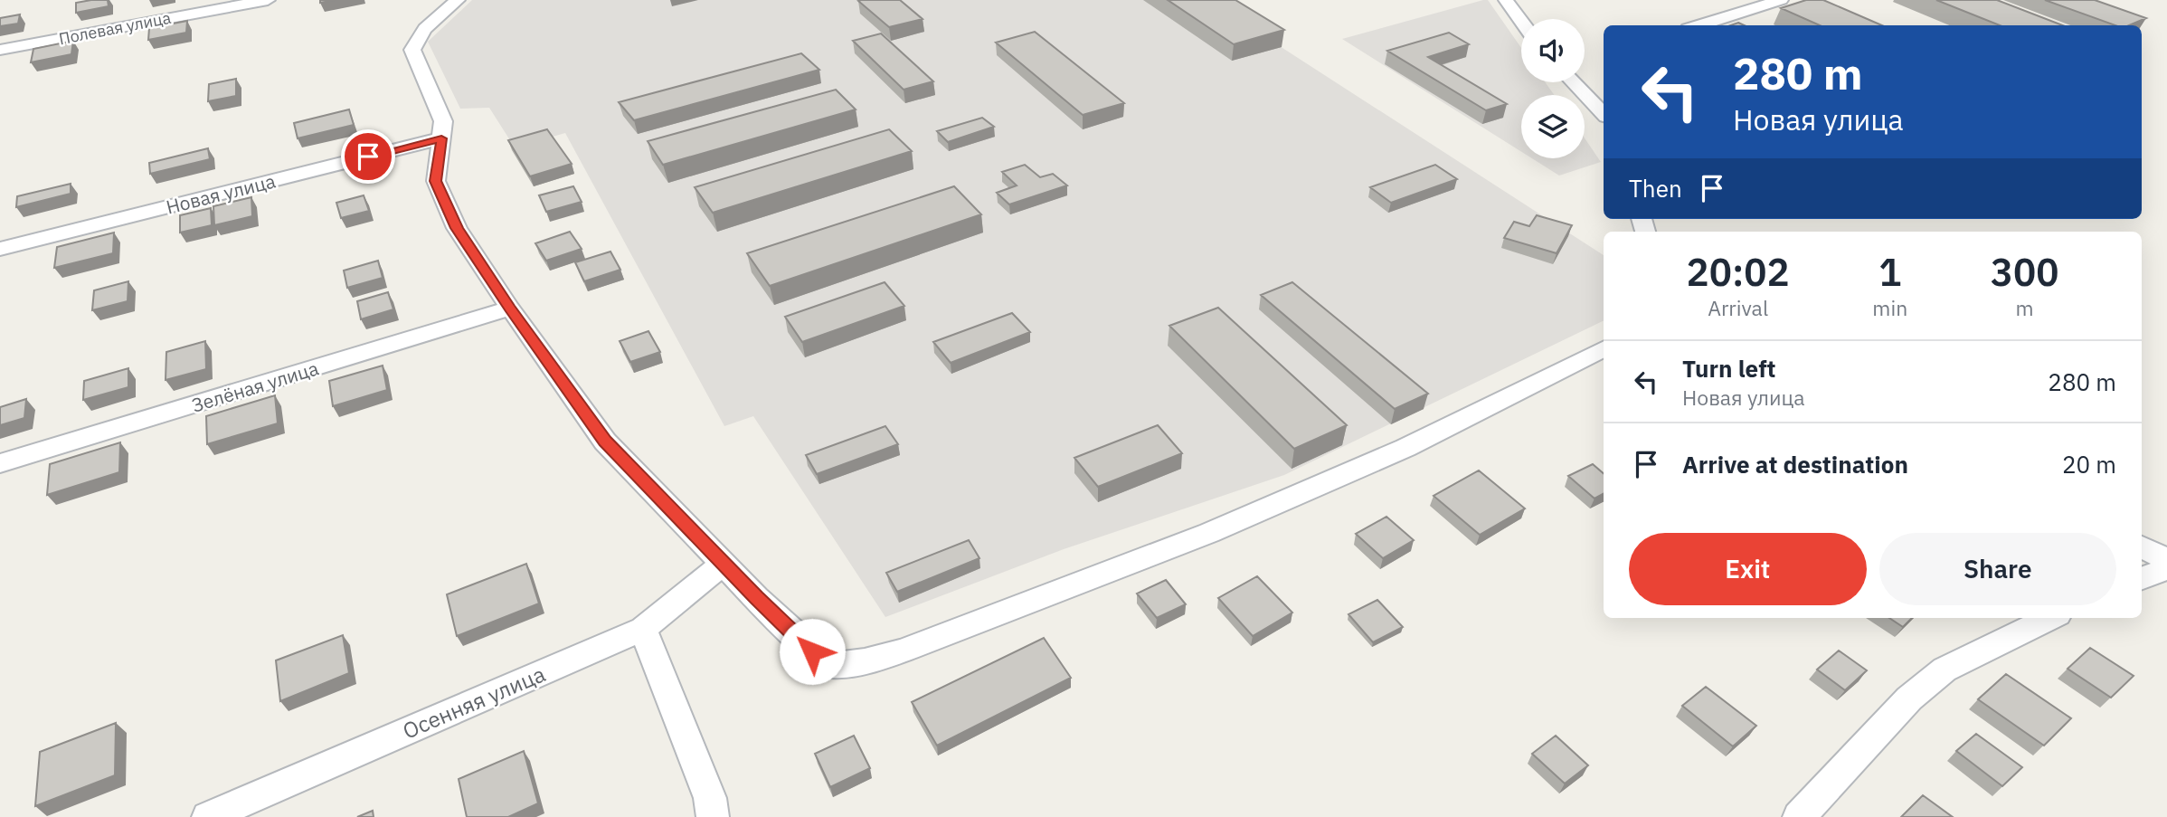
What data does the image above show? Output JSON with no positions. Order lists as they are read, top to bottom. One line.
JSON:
{"streets":{"street":["Полевая улица","Новая улица","Зелёная улица","Осенняя улица"]},"page":{"turn":["280 m","Новая улица"],"then":"Then","eta":["20:02","Arrival","1","min","300","m"],"list":[{"name":"Turn left","note":"Новая улица","value":"280 m"},{"name":"Arrive at destination","value":"20 m"}],"buttons":["Exit","Share"]}}
